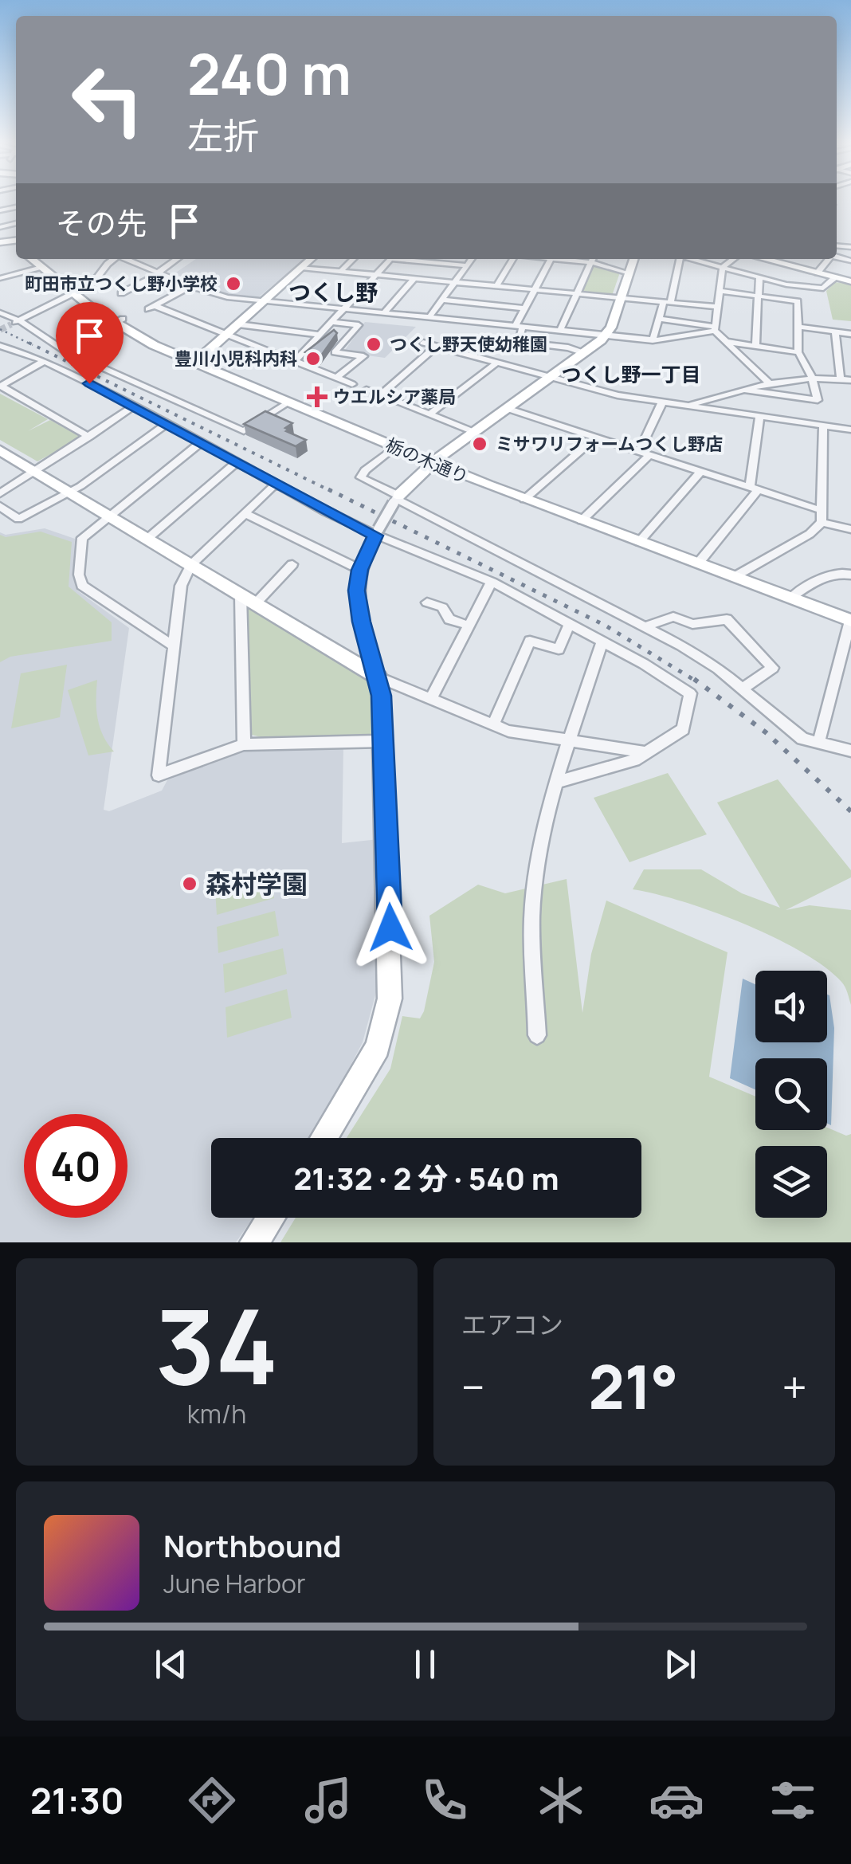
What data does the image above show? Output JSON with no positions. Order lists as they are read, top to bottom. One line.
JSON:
{"streets":{"street":["栃の木通り"]},"districts":["つくし野","つくし野一丁目"],"places":{"other":["町田市立つくし野小学校","つくし野天使幼稚園","豊川小児科内科","ミサワリフォームつくし野店","森村学園"],"health":["ウエルシア薬局"]},"page":{"turn":["240 m","左折"],"then":"その先","limit":"40","trip":"21:32 · 2 分 · 540 m","tile":[["34","km/h"],"エアコン"],"heat":["−","21°","+"],"song":["Northbound","June Harbor"],"tabs":"21:30"}}
